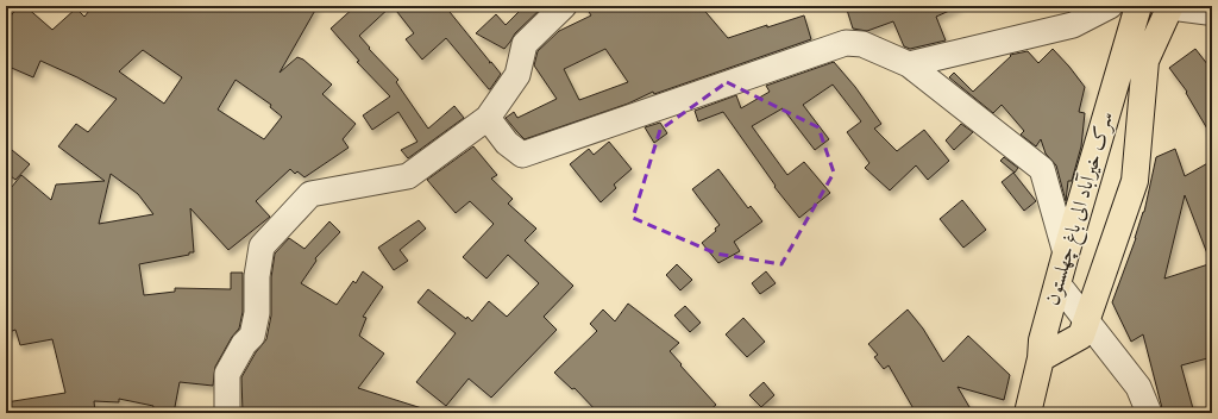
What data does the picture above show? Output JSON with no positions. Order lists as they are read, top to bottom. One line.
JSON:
{"streets":{"main road":["سرک خیرآباد الی باغ چهلستون"]}}
